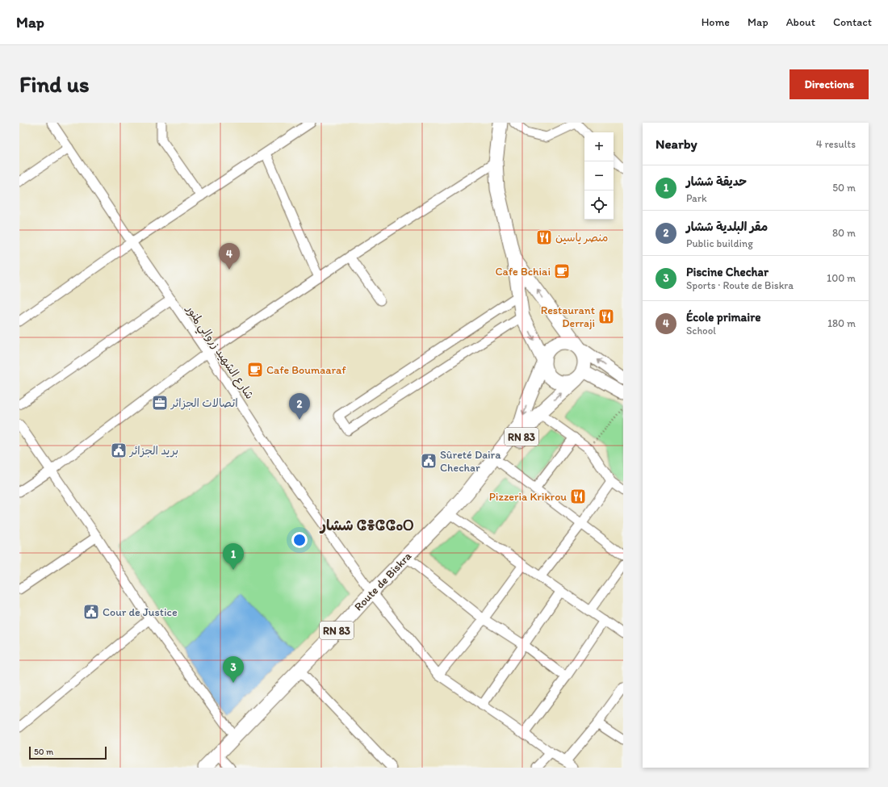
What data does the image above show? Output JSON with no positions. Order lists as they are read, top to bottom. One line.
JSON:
{"streets":{"main road":["RN 83","Route de Biskra"],"street":["شارع الشهيد زروالي لمنور"]},"crossings":[["شارع الشهيد زروالي لمنور","Route de Biskra"],["RN 83","Route de Biskra"]],"districts":["ششار ⵛⴻⵛⵛⴰⵔ"],"places":{"restaurant":["منصر ياسين","Restaurant Derraji","Pizzeria Krikrou"],"cafe":["Cafe Bchiai","Cafe Boumaaraf"],"office":["اتصالات الجزائر"],"public building":["بريد الجزائر","Sûreté Daira Chechar","Cour de Justice"]},"scale_bar":"50 m","page":{"header":"Map","nav":["Home","Map","About","Contact"],"buttons":"Directions","title":"Find us","heading":["Nearby","4 results"],"map_buttons":["+","−"],"list":[{"mark":"1","name":"حديقة ششار","note":"Park","value":"50 m"},{"mark":"2","name":"مقر البلدية ششار","note":"Public building","value":"80 m"},{"mark":"3","name":"Piscine Chechar","note":"Sports · Route de Biskra","value":"100 m"},{"mark":"4","name":"École primaire","note":"School","value":"180 m"}],"pins":["4","2","1","3"],"scale":"50 m"}}
